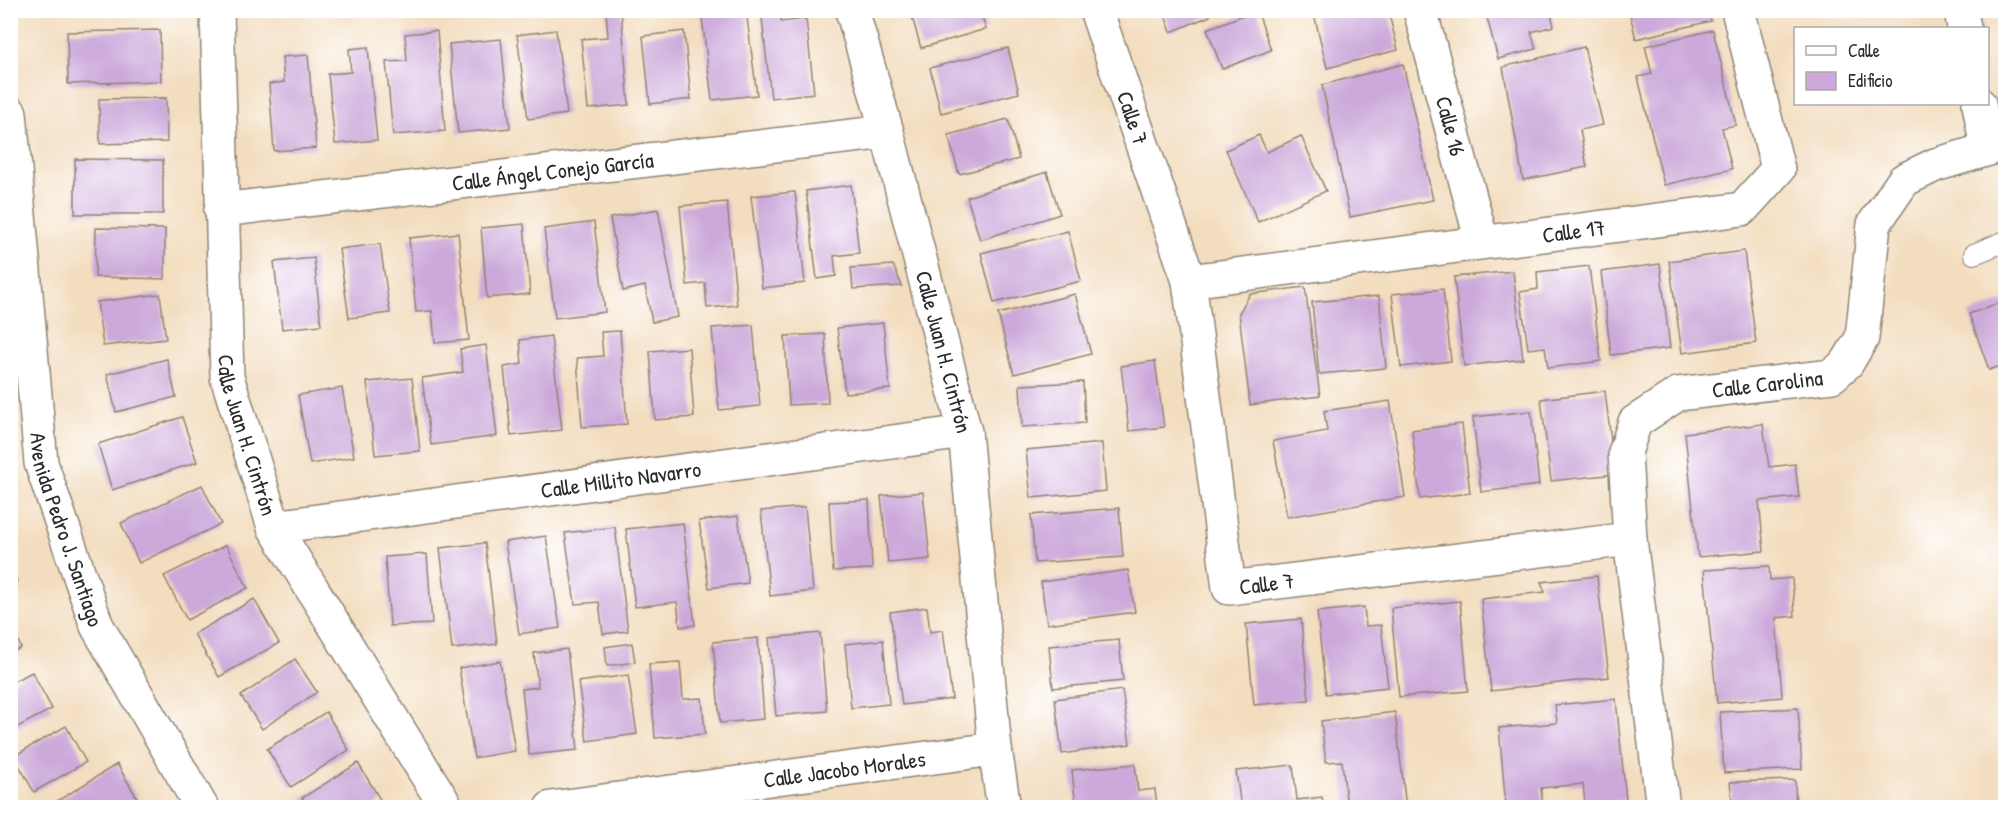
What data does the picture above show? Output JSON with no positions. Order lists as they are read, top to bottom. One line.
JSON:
{"streets":{"street":["Calle 7","Calle 16","Calle Ángel Conejo García","Calle 17","Calle Juan H. Cintrón","Calle Carolina","Calle Millito Navarro","Avenida Pedro J. Santiago","Calle Jacobo Morales"]},"crossings":[["Calle 7","Calle 17"],["Calle 7","Calle Carolina"],["Calle 16","Calle 17"],["Calle Ángel Conejo García","Calle Juan H. Cintrón"],["Calle Juan H. Cintrón","Calle Millito Navarro"],["Calle Juan H. Cintrón","Calle Jacobo Morales"]],"legend":["Calle","Edificio"]}
